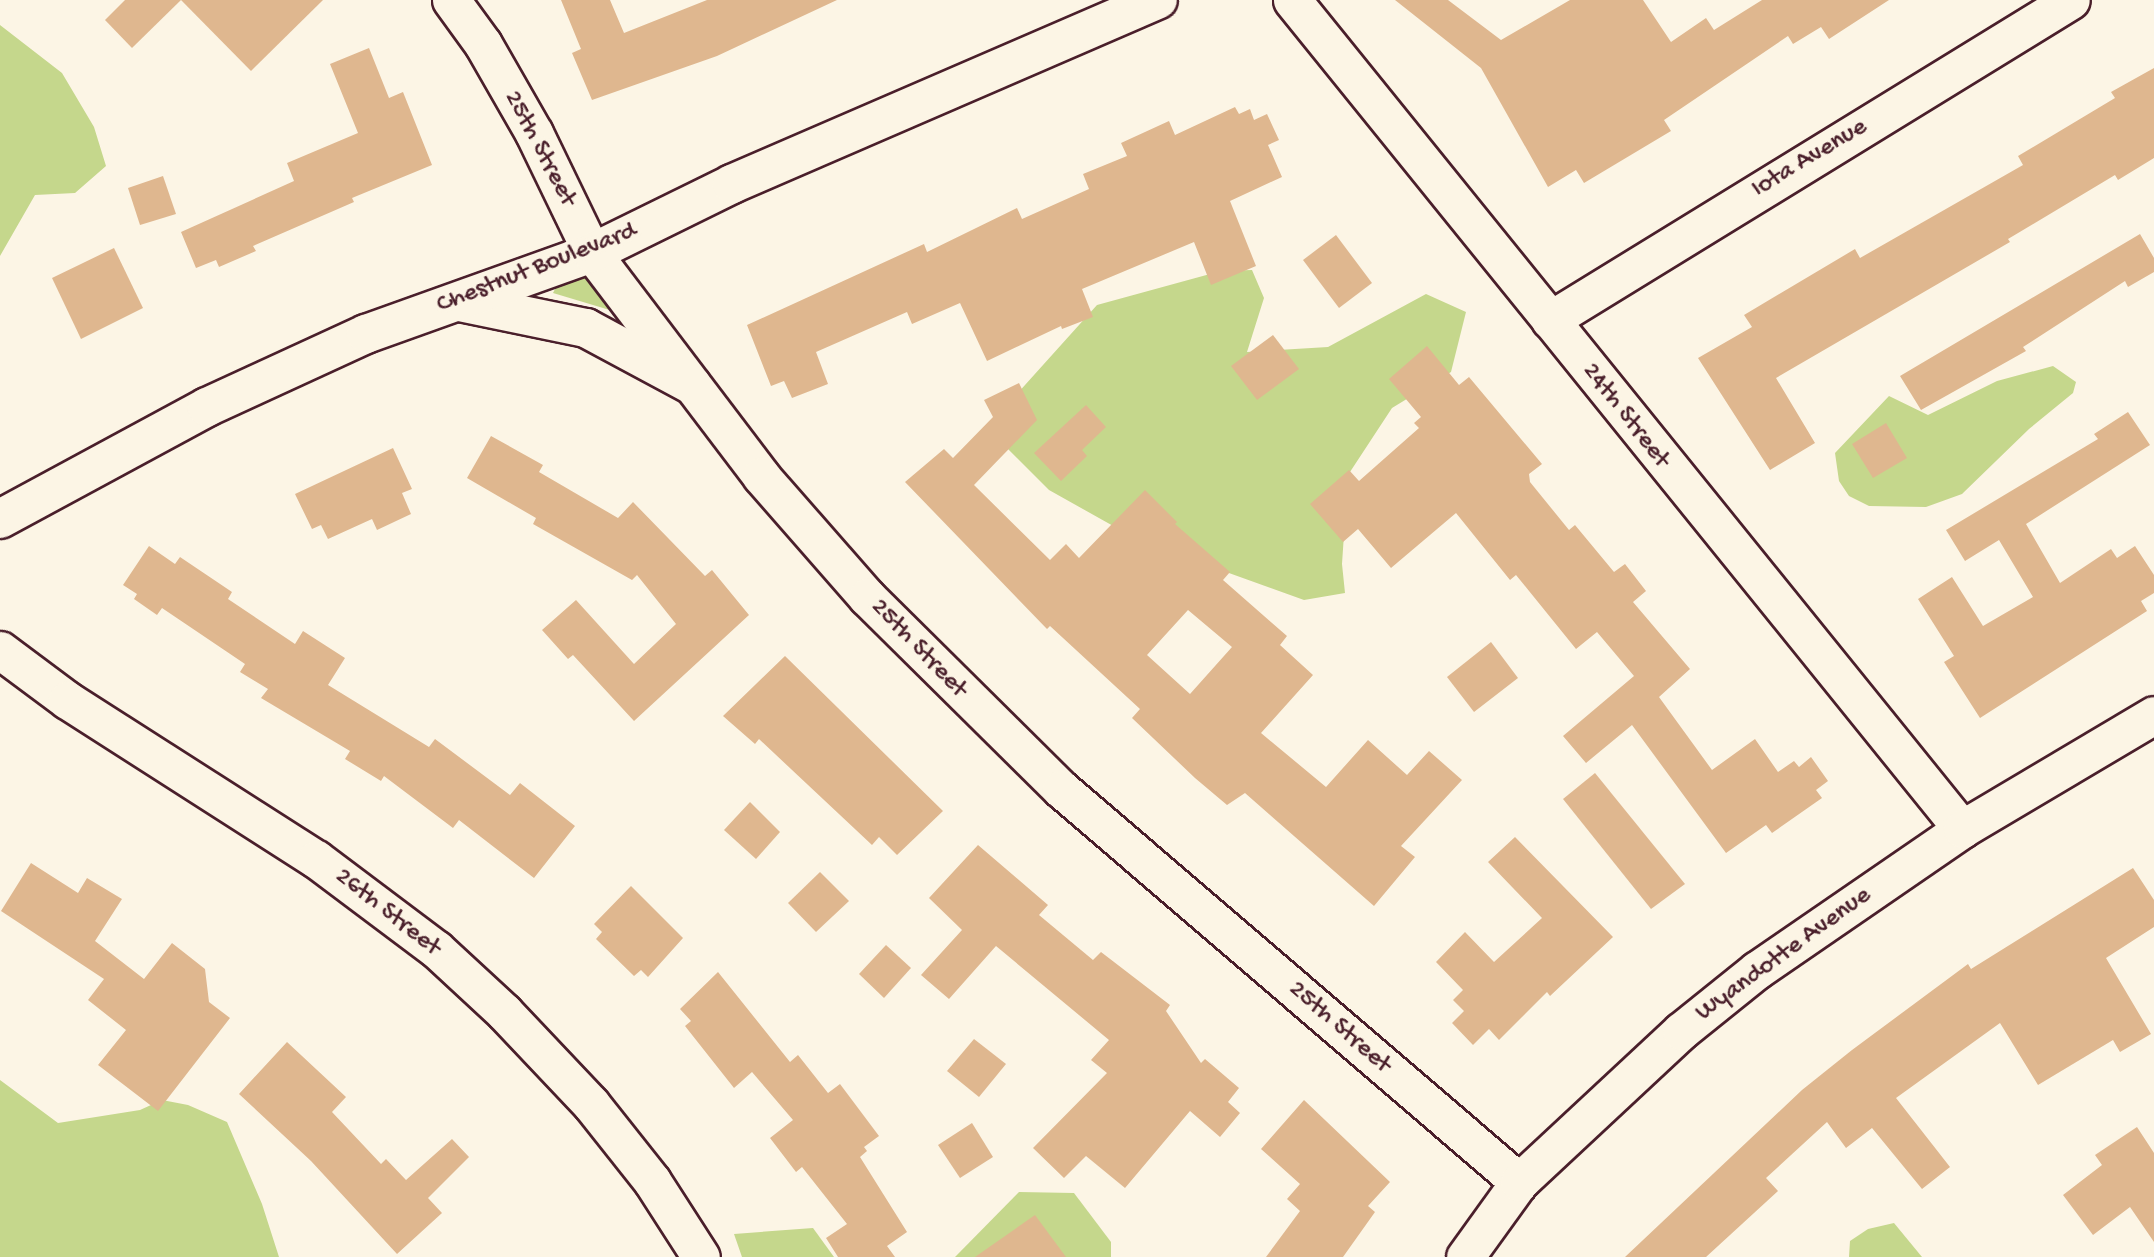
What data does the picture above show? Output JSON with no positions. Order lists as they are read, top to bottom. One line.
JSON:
{"streets":{"street":["25th Street","Iota Avenue","Chestnut Boulevard","24th Street","26th Street","Wyandotte Avenue"]},"crossings":[["25th Street","Chestnut Boulevard"],["25th Street","Wyandotte Avenue"],["Iota Avenue","24th Street"],["24th Street","Wyandotte Avenue"]]}
